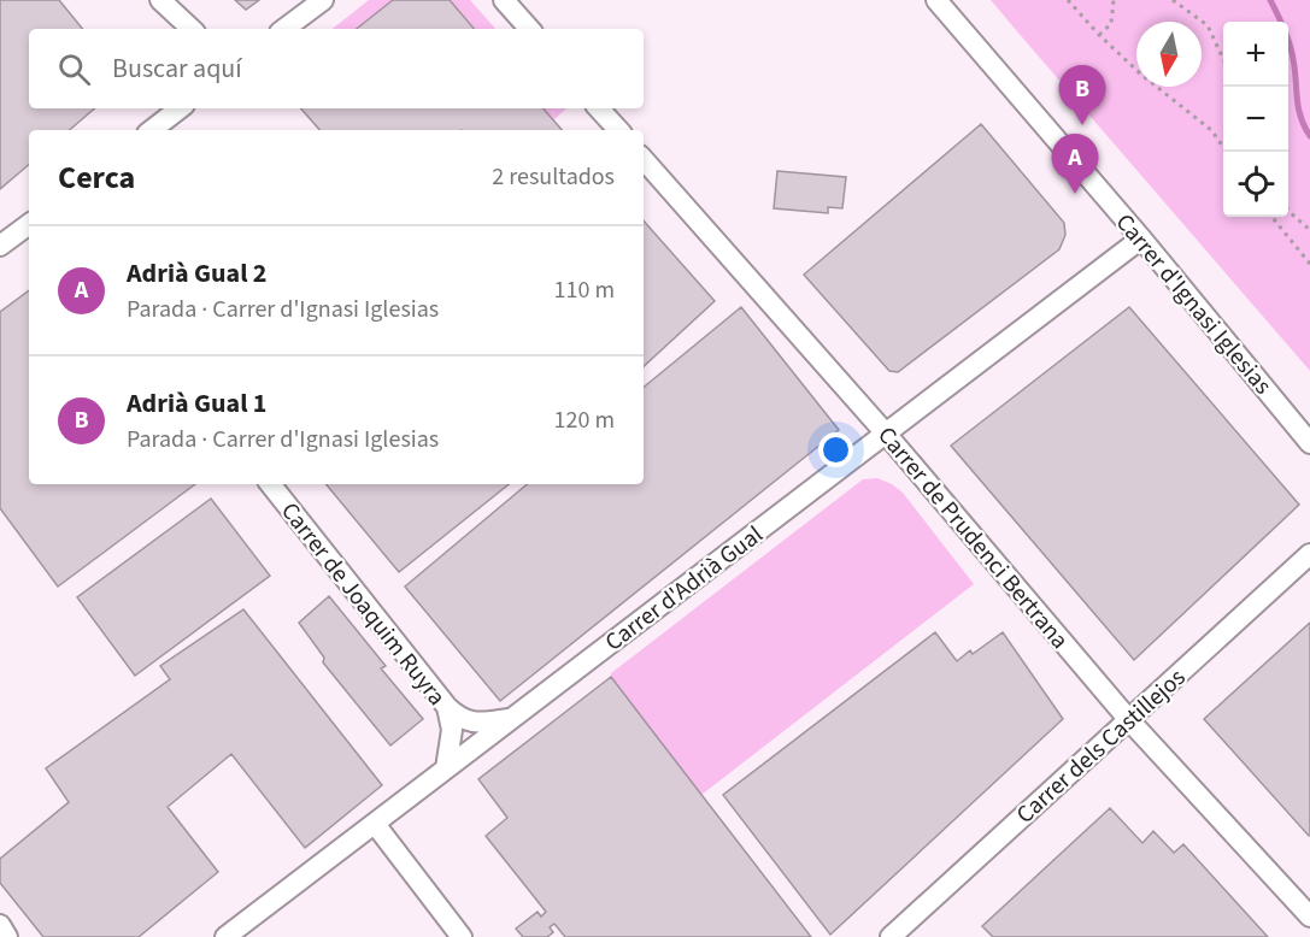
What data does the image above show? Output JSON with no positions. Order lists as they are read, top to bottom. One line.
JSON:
{"streets":{"street":["Carrer d'Ignasi Iglesias","Carrer de Prudenci Bertrana","Carrer d'Adrià Gual","Carrer de Joaquim Ruyra","Carrer dels Castillejos"]},"crossings":[["Carrer d'Ignasi Iglesias","Carrer d'Adrià Gual"],["Carrer de Prudenci Bertrana","Carrer d'Adrià Gual"],["Carrer de Prudenci Bertrana","Carrer dels Castillejos"],["Carrer d'Adrià Gual","Carrer de Joaquim Ruyra"]],"north":"bottom","page":{"map_buttons":["+","−"],"search":"Buscar aquí","pins":["B","A"],"heading":["Cerca","2 resultados"],"list":[{"mark":"A","name":"Adrià Gual 2","note":"Parada · Carrer d'Ignasi Iglesias","value":"110 m"},{"mark":"B","name":"Adrià Gual 1","note":"Parada · Carrer d'Ignasi Iglesias","value":"120 m"}]}}
